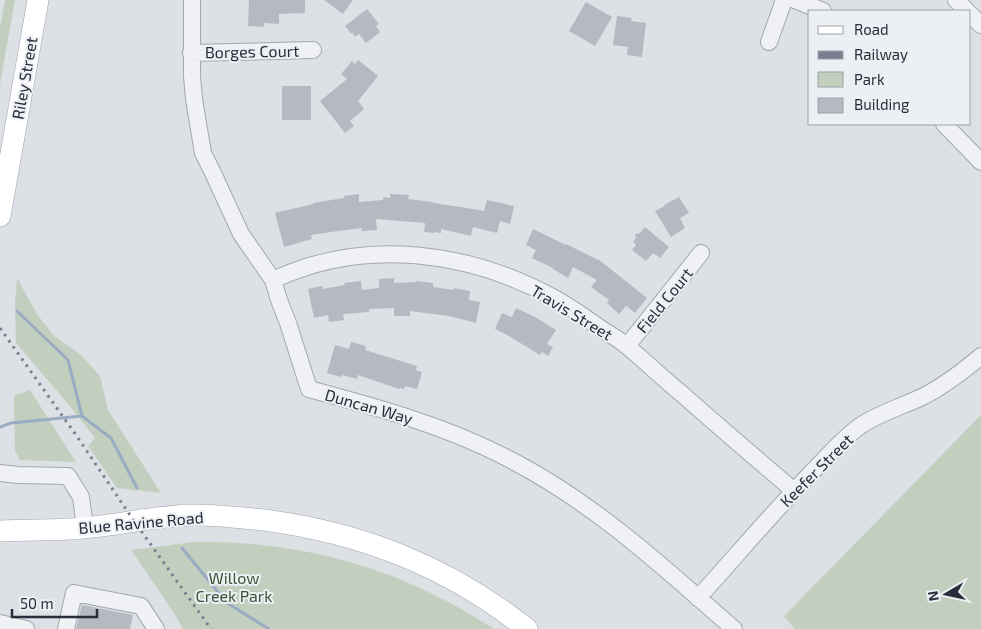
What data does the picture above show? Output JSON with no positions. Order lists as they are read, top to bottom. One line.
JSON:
{"streets":{"main road":["Riley Street","Blue Ravine Road"],"street":["Borges Court","Field Court","Travis Street","Duncan Way","Keefer Street"]},"crossings":[["Borges Court","Duncan Way"],["Field Court","Travis Street"],["Travis Street","Duncan Way"],["Travis Street","Keefer Street"],["Duncan Way","Keefer Street"]],"parks":["Willow Creek Park"],"legend":["Road","Railway","Park","Building"],"scale_bar":"50 m","north":"left"}
